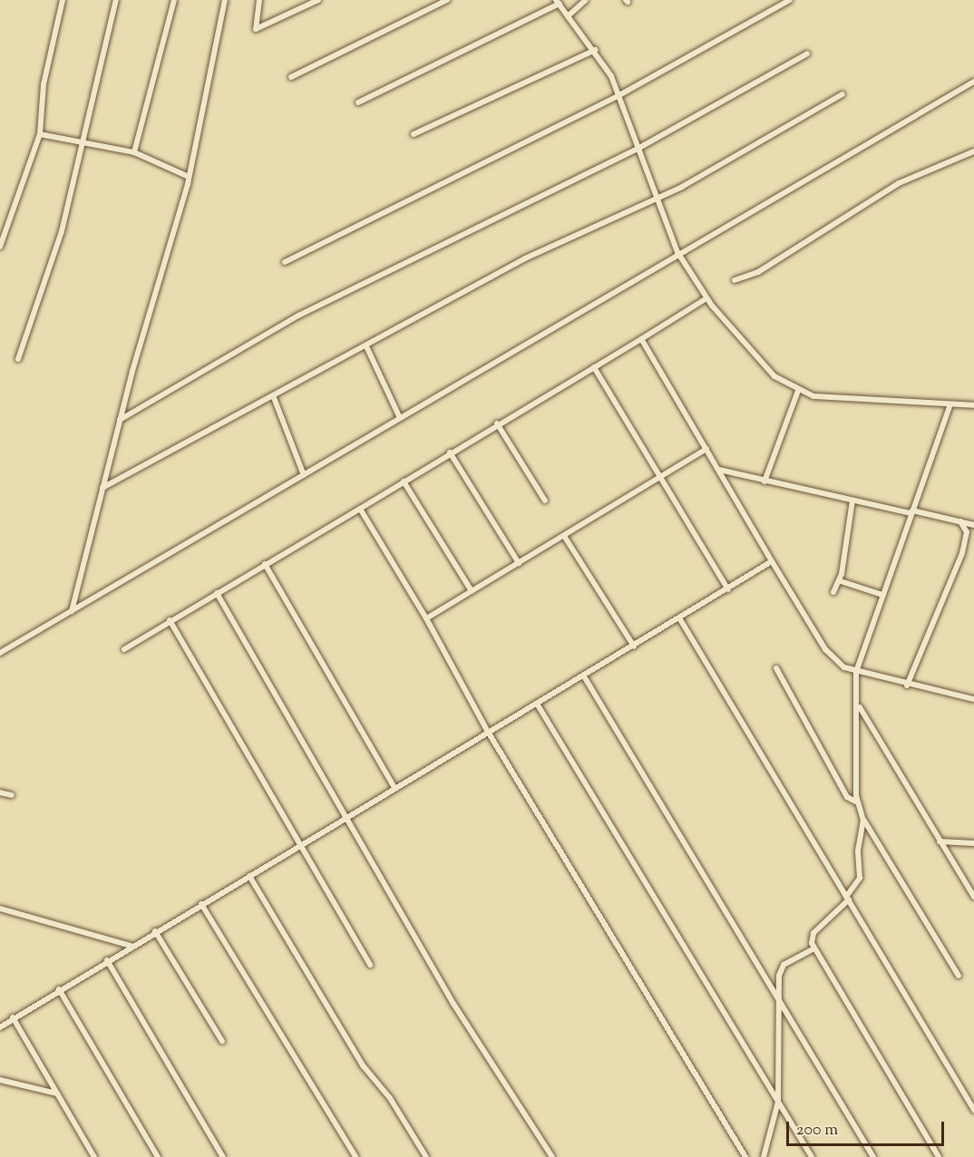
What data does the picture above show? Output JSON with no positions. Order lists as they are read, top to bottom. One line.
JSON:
{"scale_bar":"200 m"}
